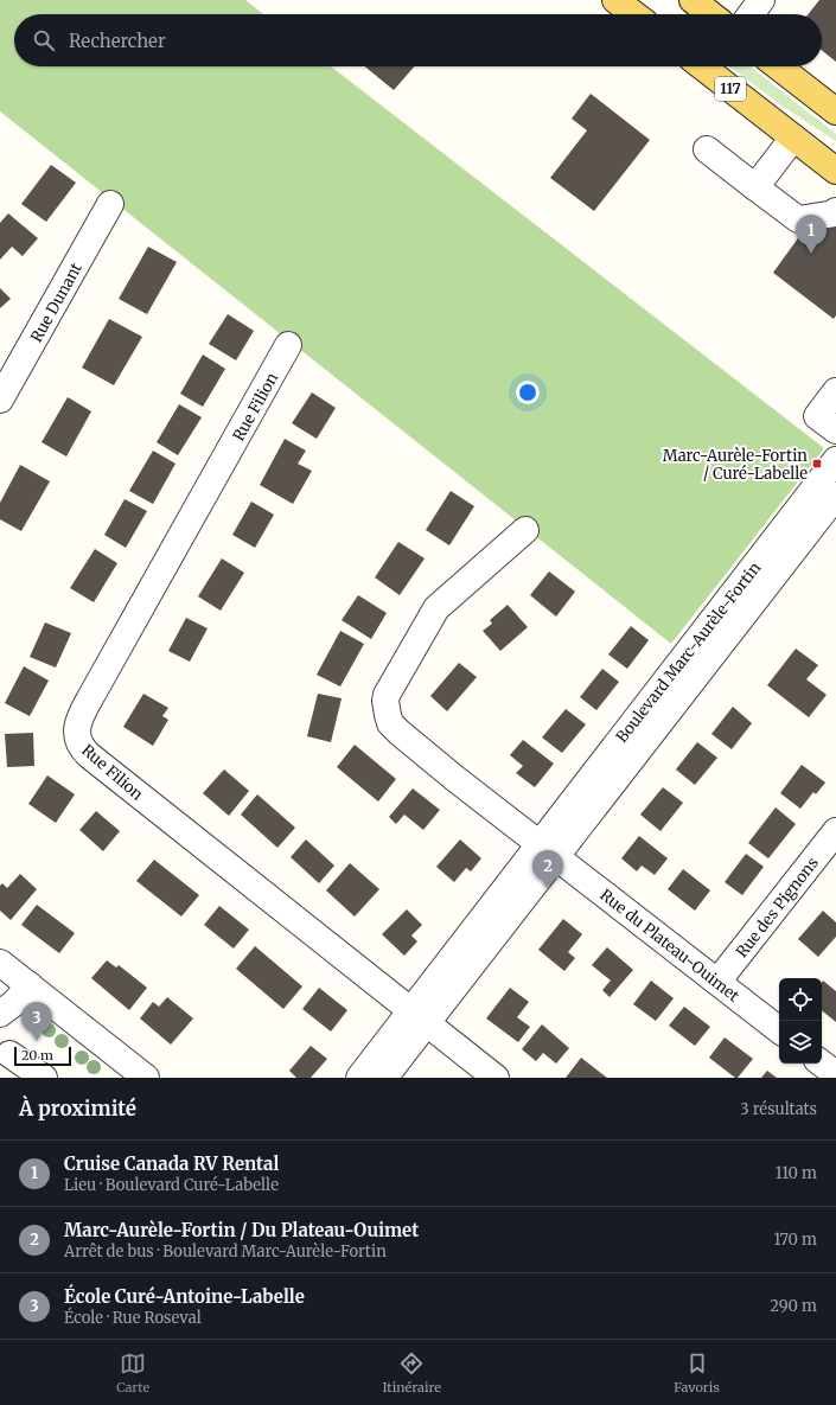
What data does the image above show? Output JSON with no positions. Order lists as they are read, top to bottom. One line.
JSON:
{"streets":{"main road":["117"],"street":["Rue Dunant","Rue Filion","Boulevard Marc-Aurèle-Fortin","Rue des Pignons","Rue du Plateau-Ouimet"]},"crossings":[["Rue Filion","Boulevard Marc-Aurèle-Fortin"],["Boulevard Marc-Aurèle-Fortin","Rue du Plateau-Ouimet"],["Rue des Pignons","Rue du Plateau-Ouimet"]],"places":{"transit":["Marc-Aurèle-Fortin / Curé-Labelle"]},"scale_bar":"20 m","page":{"search":"Rechercher","pins":["1","2","3"],"scale":"20 m","heading":["À proximité","3 résultats"],"list":[{"mark":"1","name":"Cruise Canada RV Rental","note":"Lieu · Boulevard Curé-Labelle","value":"110 m"},{"mark":"2","name":"Marc-Aurèle-Fortin / Du Plateau-Ouimet","note":"Arrêt de bus · Boulevard Marc-Aurèle-Fortin","value":"170 m"},{"mark":"3","name":"École Curé-Antoine-Labelle","note":"École · Rue Roseval","value":"290 m"}],"nav":["Carte","Itinéraire","Favoris"]}}
